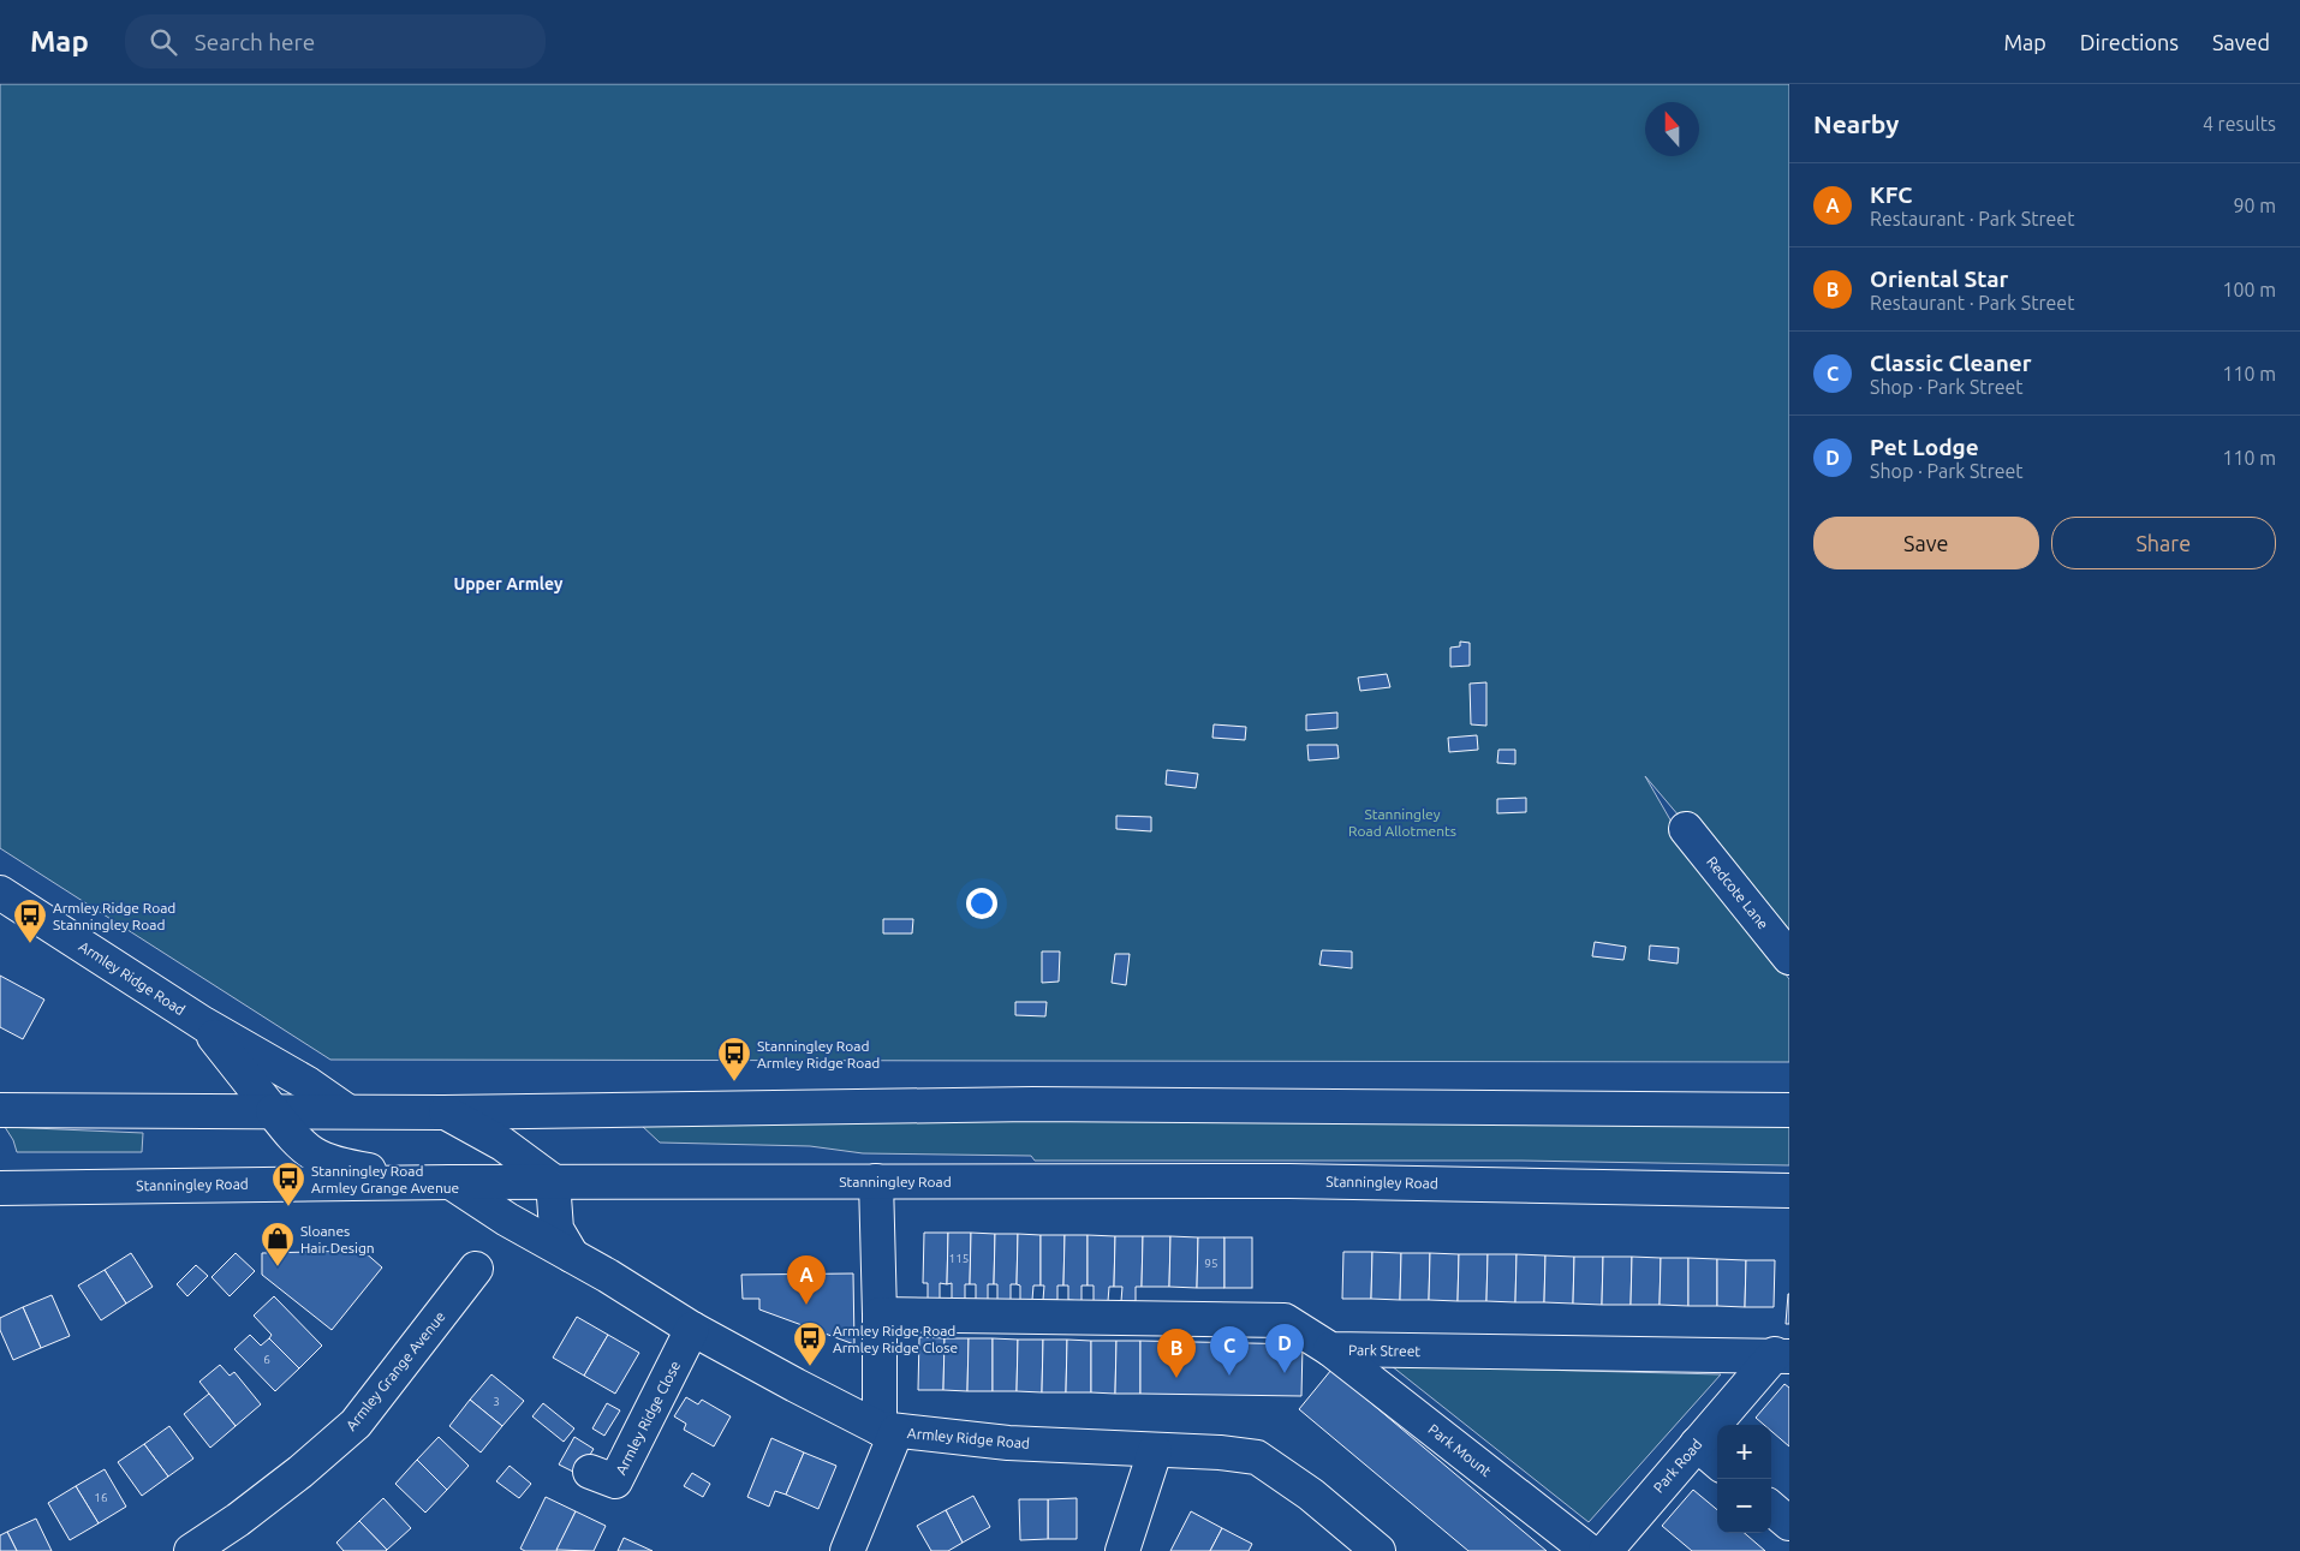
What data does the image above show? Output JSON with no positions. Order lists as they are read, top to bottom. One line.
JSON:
{"streets":{"street":["Redcote Lane","Armley Ridge Road","Stanningley Road","Park Street","Armley Grange Avenue","Armley Ridge Close","Park Mount","Park Road"]},"crossings":[["Armley Ridge Road","Stanningley Road"],["Armley Ridge Road","Armley Ridge Close"],["Park Street","Park Mount"],["Park Street","Park Road"]],"districts":["Upper Armley"],"parks":["Stanningley Road Allotments"],"places":{"bus stop":["Armley Ridge Road Stanningley Road","Stanningley Road Armley Ridge Road","Stanningley Road Armley Grange Avenue","Armley Ridge Road Armley Ridge Close"],"shop":["Sloanes Hair Design"]},"house_numbers":["115","95","6","3","16"],"north":"top","page":{"header":"Map","search":"Search here","nav":["Map","Directions","Saved"],"heading":["Nearby","4 results"],"list":[{"mark":"A","name":"KFC","note":"Restaurant · Park Street","value":"90 m"},{"mark":"B","name":"Oriental Star","note":"Restaurant · Park Street","value":"100 m"},{"mark":"C","name":"Classic Cleaner","note":"Shop · Park Street","value":"110 m"},{"mark":"D","name":"Pet Lodge","note":"Shop · Park Street","value":"110 m"}],"buttons":["Save","Share"],"pins":["A","D","C","B"],"map_buttons":["+","−"]}}
